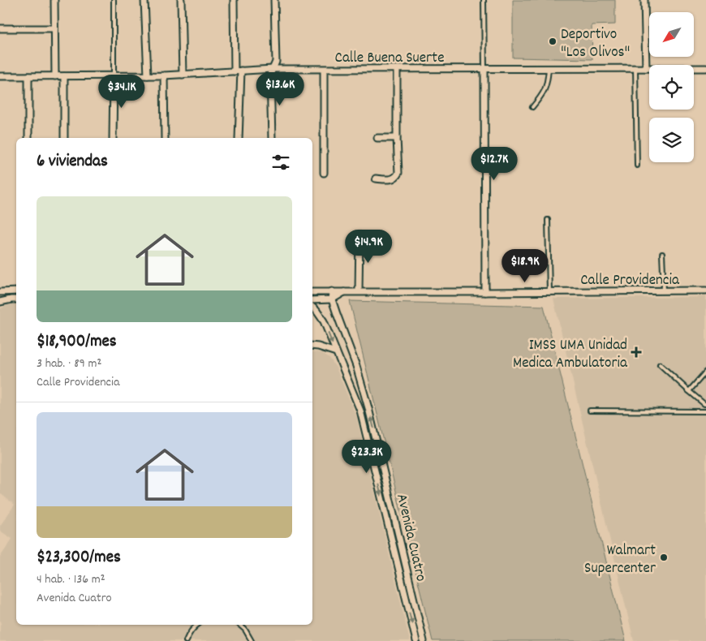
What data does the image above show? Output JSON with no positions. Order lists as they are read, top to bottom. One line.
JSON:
{"streets":{"street":["Calle Buena Suerte","Calle Providencia","Avenida Cuatro"]},"crossings":[["Calle Providencia","Avenida Cuatro"]],"places":{"other":["Deportivo \"Los Olivos\"","Walmart Supercenter"],"health":["IMSS UMA Unidad Medica Ambulatoria"]},"north":"bottom left","page":{"price":["$13.6K","$34.1K","$12.7K","$14.9K","$18.9K","$23.3K"],"heading":"6 viviendas","list":[{"name":"$18,900/mes","note":"3 hab. · 89 m² · Calle Providencia"},{"name":"$23,300/mes","note":"4 hab. · 136 m² · Avenida Cuatro"}]}}
